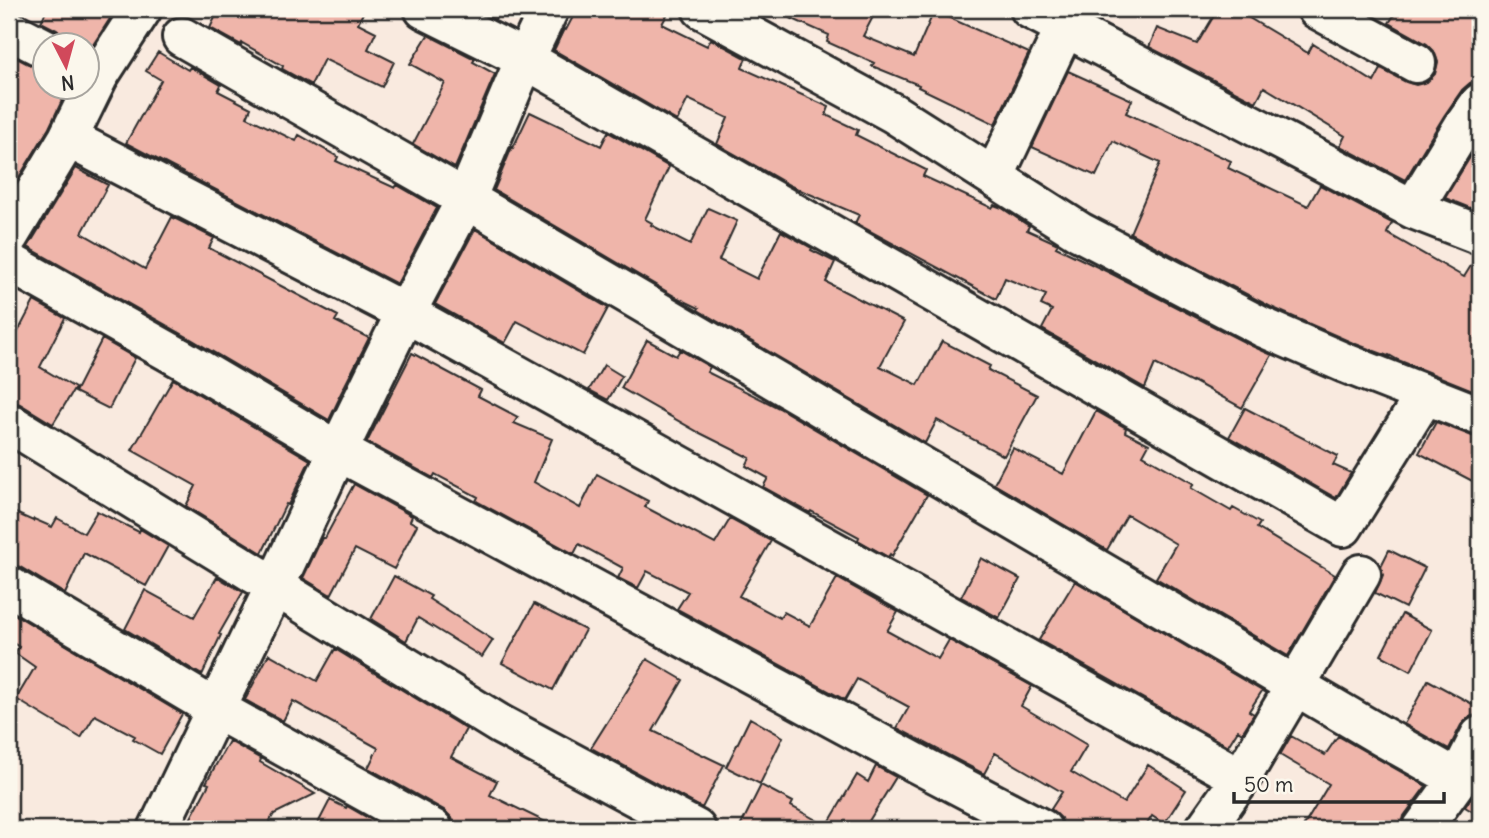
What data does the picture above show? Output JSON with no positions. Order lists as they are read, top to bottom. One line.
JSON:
{"scale_bar":"50 m","north":"bottom"}
